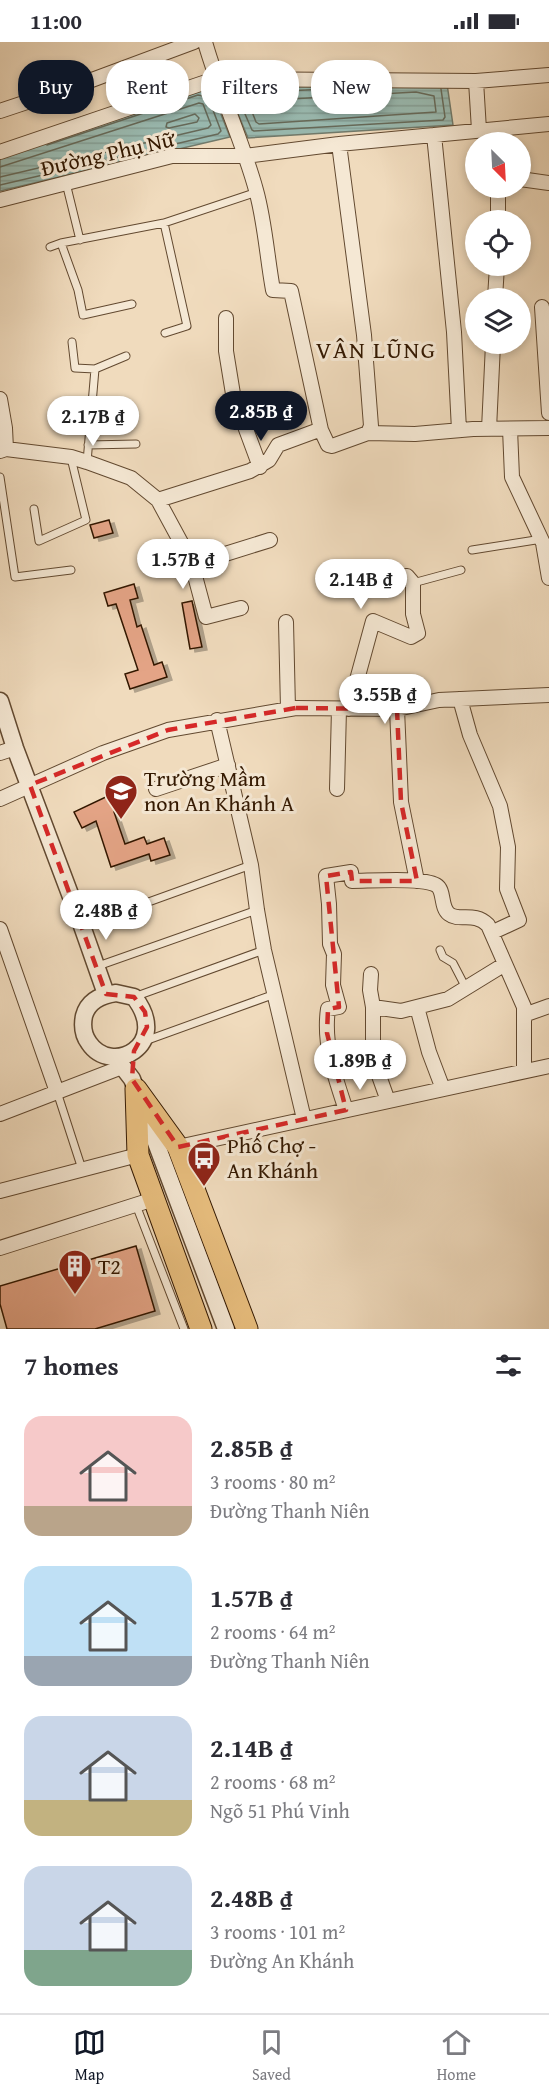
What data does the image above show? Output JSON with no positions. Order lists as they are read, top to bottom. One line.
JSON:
{"streets":{"street":["Đường Phụ Nữ"]},"districts":["VÂN LŨNG"],"places":{"school or university":["Trường Mầm non An Khánh A"],"bus stop":["Phố Chợ - An Khánh"],"building":["T2"]},"north":"bottom right","page":{"status":"11:00","chip":["Buy","Rent","Filters","New"],"price":["2.85B ₫","2.17B ₫","1.57B ₫","2.14B ₫","3.55B ₫","2.48B ₫","1.89B ₫"],"heading":"7 homes","list":[{"name":"2.85B ₫","note":"3 rooms · 80 m² · Đường Thanh Niên"},{"name":"1.57B ₫","note":"2 rooms · 64 m² · Đường Thanh Niên"},{"name":"2.14B ₫","note":"2 rooms · 68 m² · Ngõ 51 Phú Vinh"},{"name":"2.48B ₫","note":"3 rooms · 101 m² · Đường An Khánh"}],"tabs":["Map","Saved","Home"]}}
